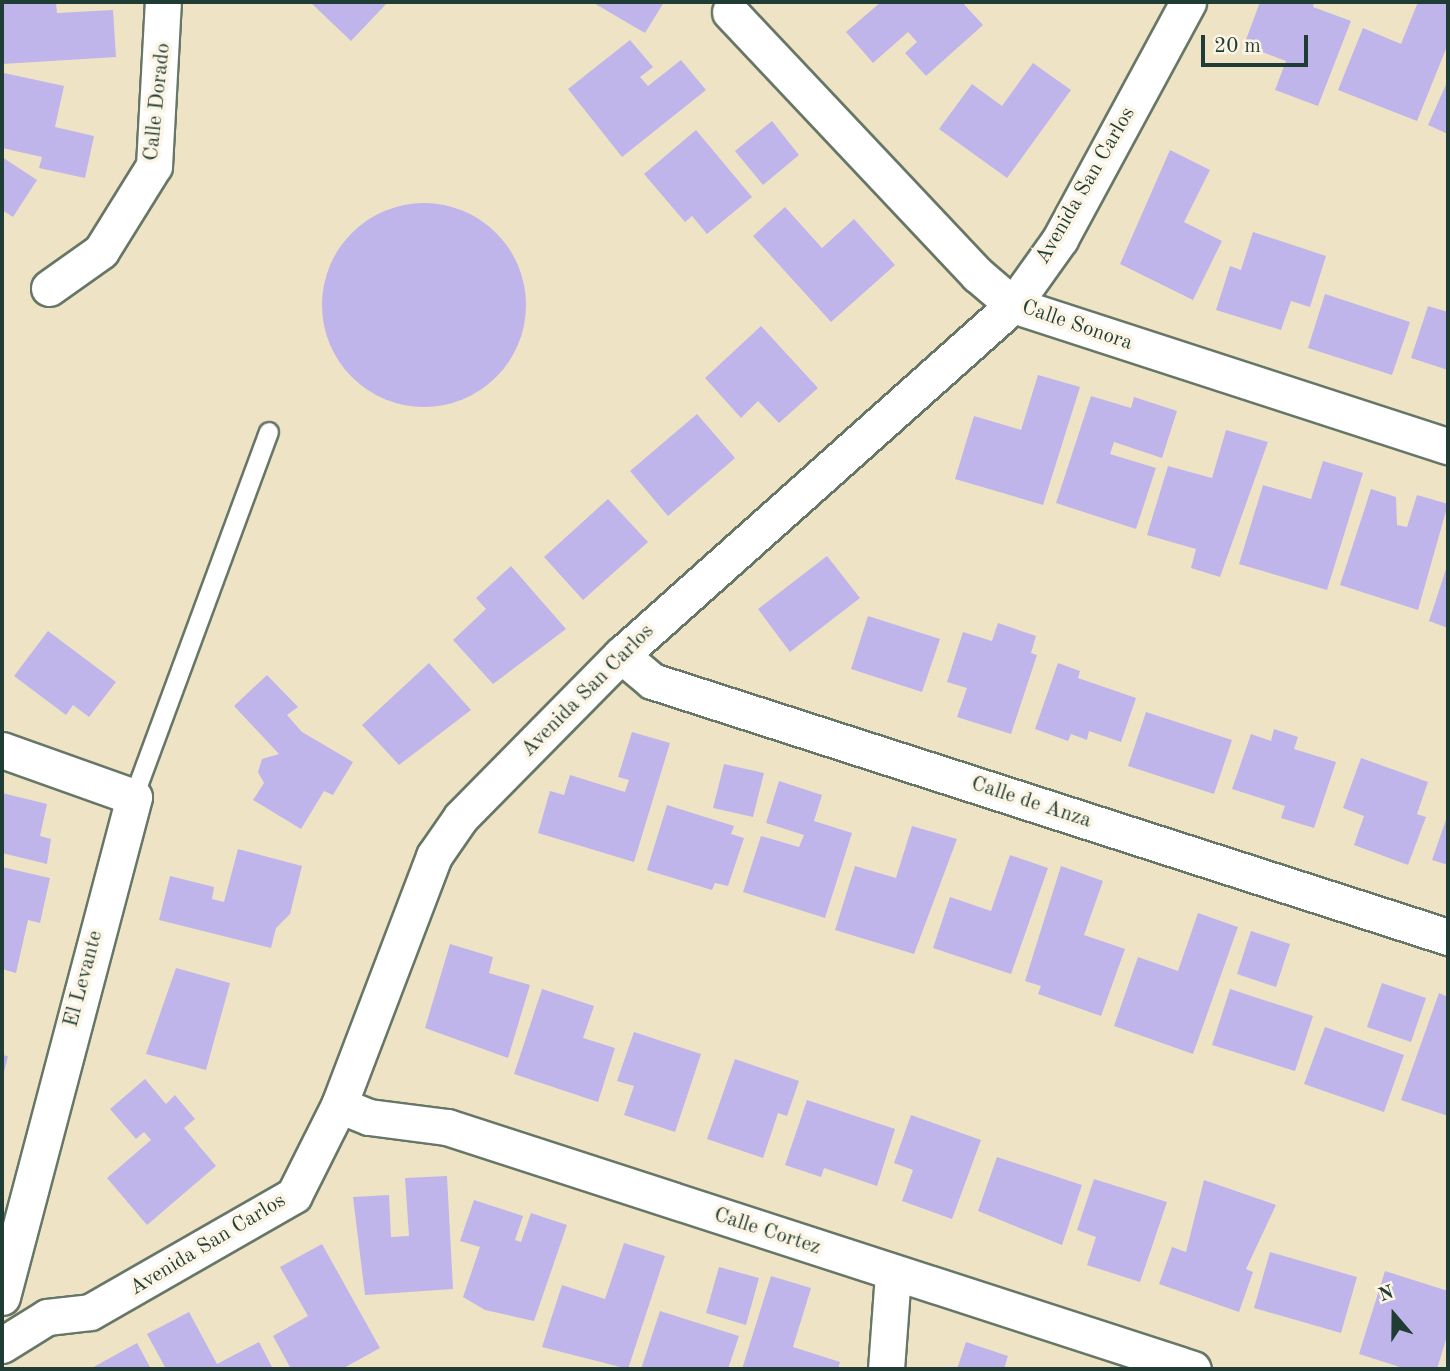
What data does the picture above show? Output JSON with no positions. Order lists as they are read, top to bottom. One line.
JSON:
{"streets":{"street":["Calle Dorado","Avenida San Carlos","Calle Sonora","Calle de Anza","El Levante","Calle Cortez"]},"crossings":[["Avenida San Carlos","Calle Sonora"],["Avenida San Carlos","Calle de Anza"],["Avenida San Carlos","Calle Cortez"]],"scale_bar":"20 m","north":"top"}
